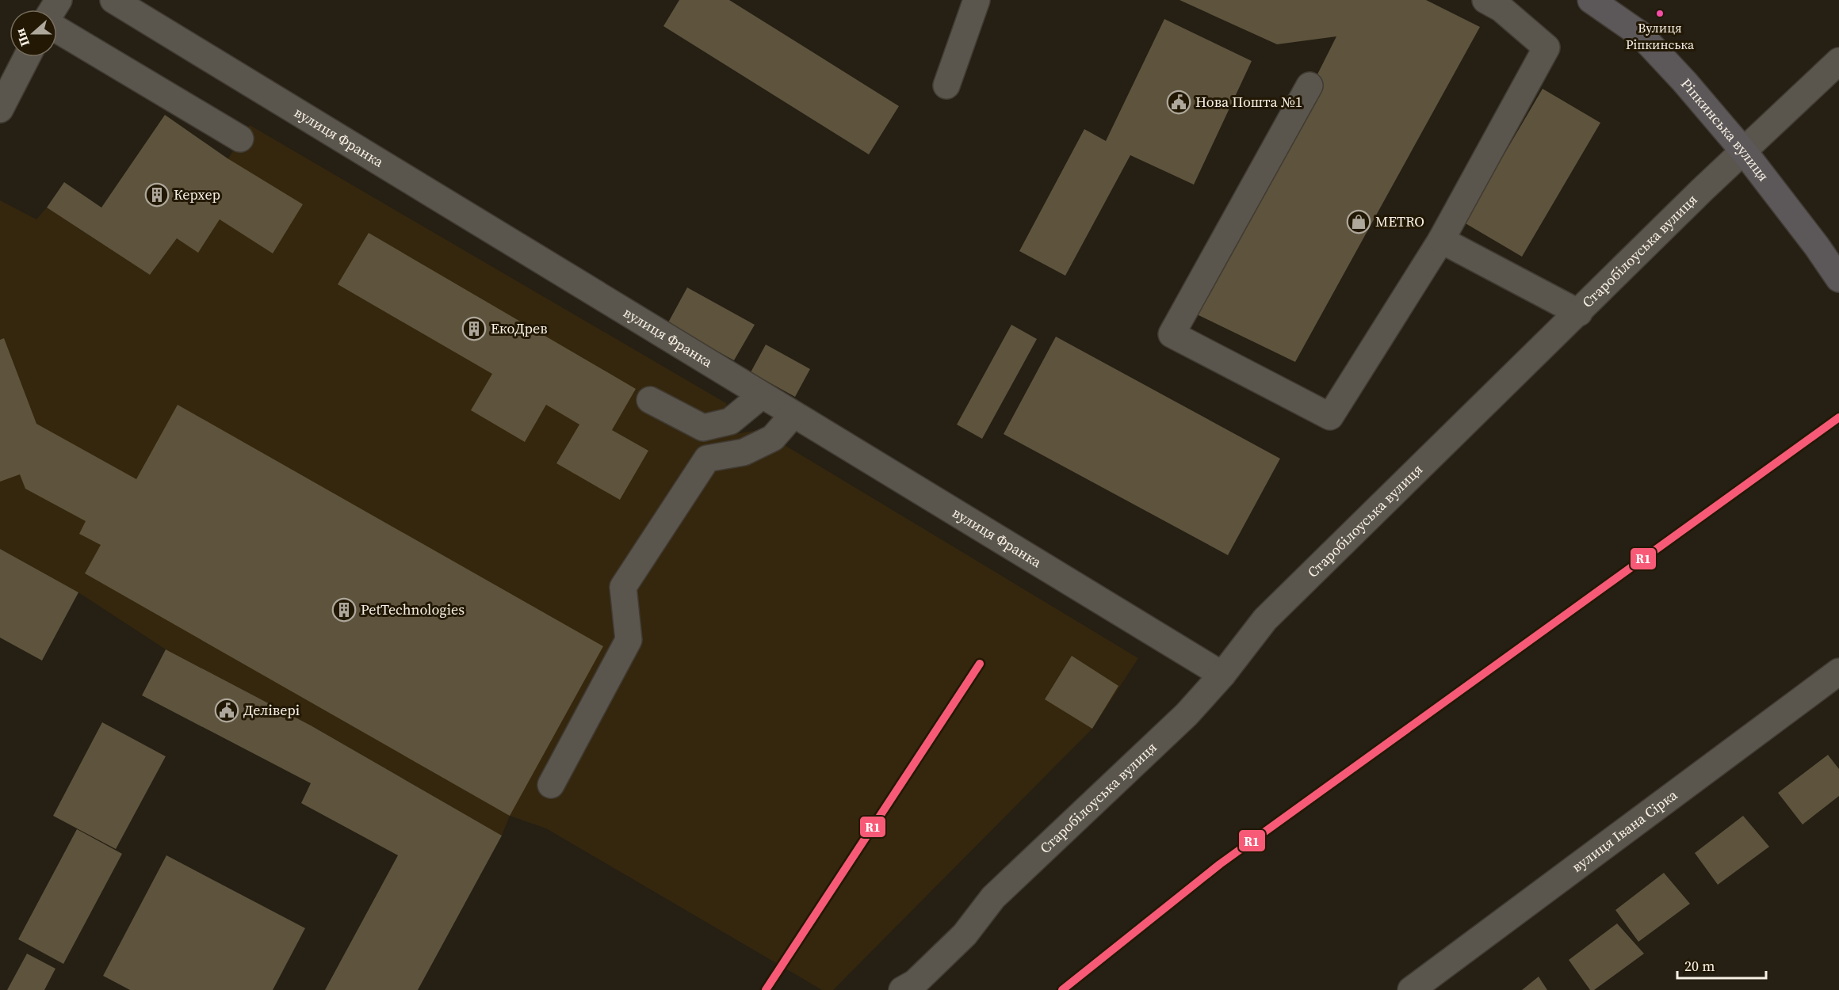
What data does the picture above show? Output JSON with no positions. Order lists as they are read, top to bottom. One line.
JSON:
{"streets":{"main road":["Ріпкинська вулиця"],"street":["вулиця Франка","Старобілоуська вулиця","вулиця Івана Сірка"]},"crossings":[["Ріпкинська вулиця","Старобілоуська вулиця"],["вулиця Франка","Старобілоуська вулиця"]],"places":{"other":["Вулиця Ріпкинська"],"public building":["Нова Пошта №1","Делівері"],"building":["Керхер","ЕкоДрев","PetTechnologies"],"shop":["METRO"]},"lines":["transit line R1"],"scale_bar":"20 m","north":"left"}
